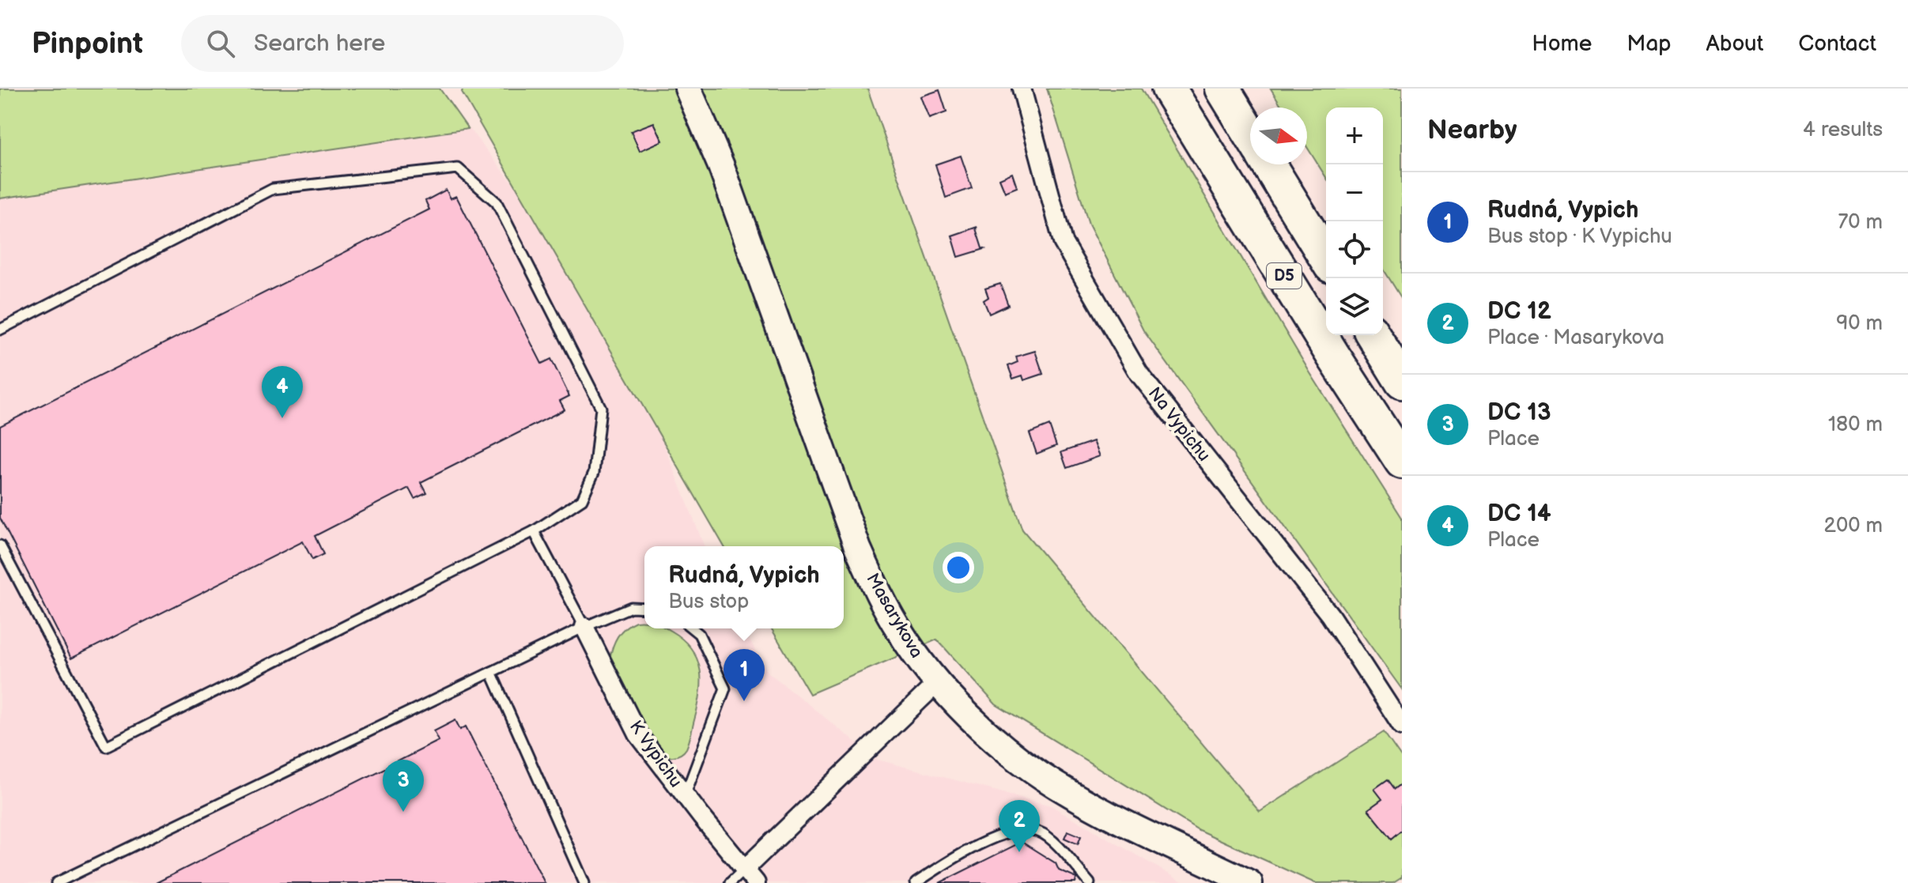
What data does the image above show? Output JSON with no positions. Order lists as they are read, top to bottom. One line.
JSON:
{"streets":{"highway":["D5"],"main road":["Masarykova"],"street":["Na Vypichu","K Vypichu"]},"north":"right","page":{"header":"Pinpoint","search":"Search here","nav":["Home","Map","About","Contact"],"heading":["Nearby","4 results"],"map_buttons":["+","−"],"list":[{"mark":"1","name":"Rudná, Vypich","note":"Bus stop · K Vypichu","value":"70 m"},{"mark":"2","name":"DC 12","note":"Place · Masarykova","value":"90 m"},{"mark":"3","name":"DC 13","note":"Place","value":"180 m"},{"mark":"4","name":"DC 14","note":"Place","value":"200 m"}],"pins":["4","1","3","2"],"popup":["Rudná, Vypich","Bus stop"]}}
